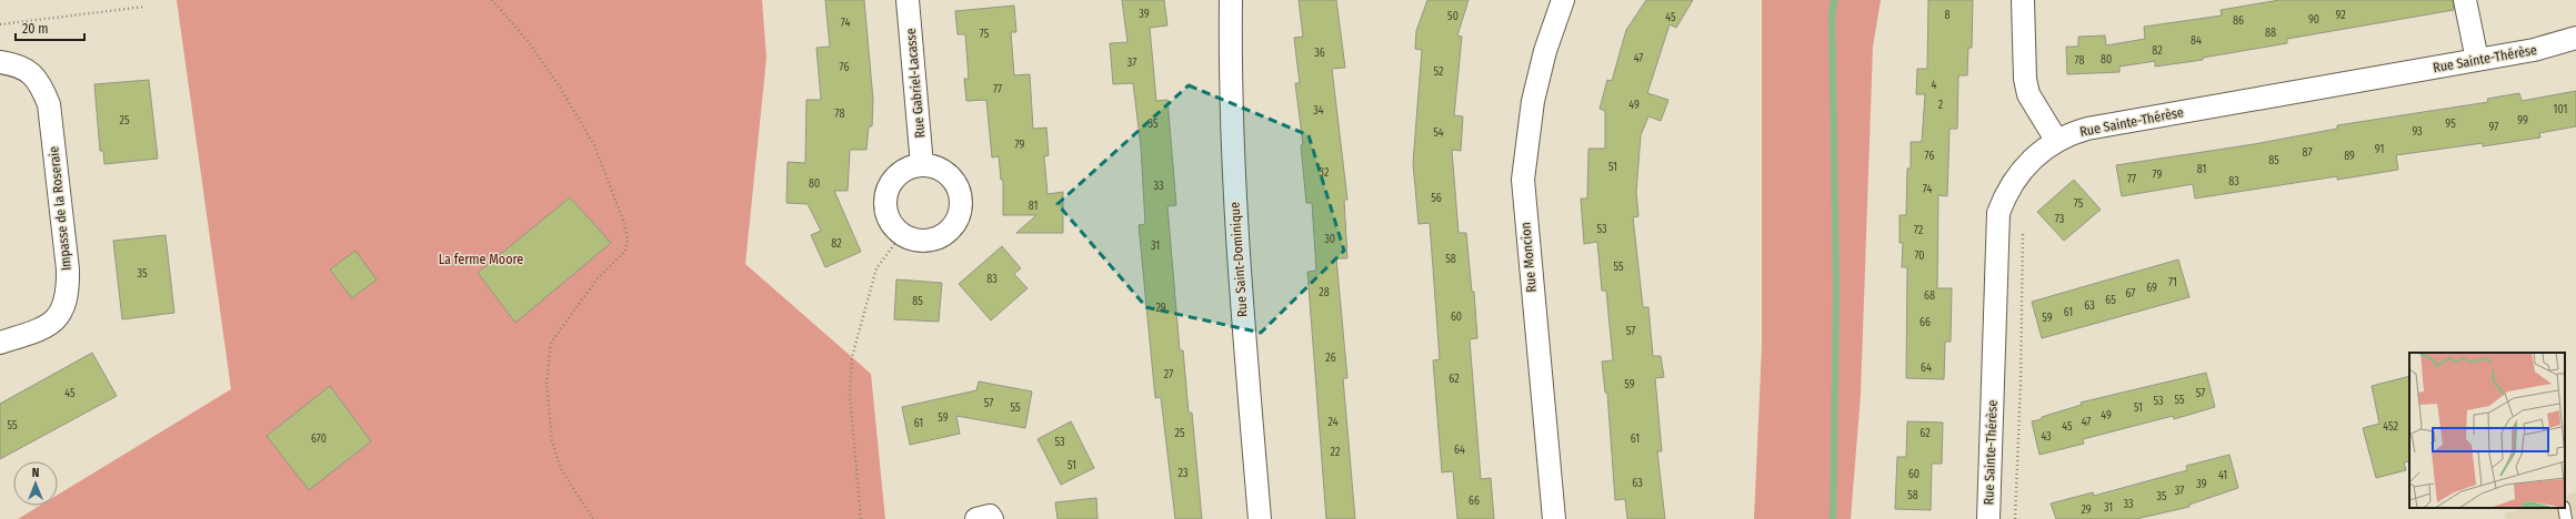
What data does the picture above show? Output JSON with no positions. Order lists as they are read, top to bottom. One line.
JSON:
{"streets":{"street":["Rue Sainte-Thérèse","Rue Gabriel-Lacasse","Impasse de la Roseraie","Rue Moncion","Rue Saint-Dominique"]},"parks":["La ferme Moore"],"house_numbers":["39","8","92","50","45","90","86","74","88","75","84","82","36","47","80","78","37","76","52","4","77","49","2","101","34","78","25","99","35","95","97","93","54","79","91","87","76","89","85","51","81","32","79","77","83","80","33","74","56","75","81","73","53","72","30","82","31","70","58","55","35","83","71","69","28","67","68","65","85","63","29","61","60","59","66","57","26","64","27","62","59","45","57","55","53","57","55","51","49","59","24","47","61","55","45","452","25","62","43","670","61","53","64","22","51","23","60","41","63","39","37","58","35","66","33","31","29"],"scale_bar":"20 m","north":"top"}
